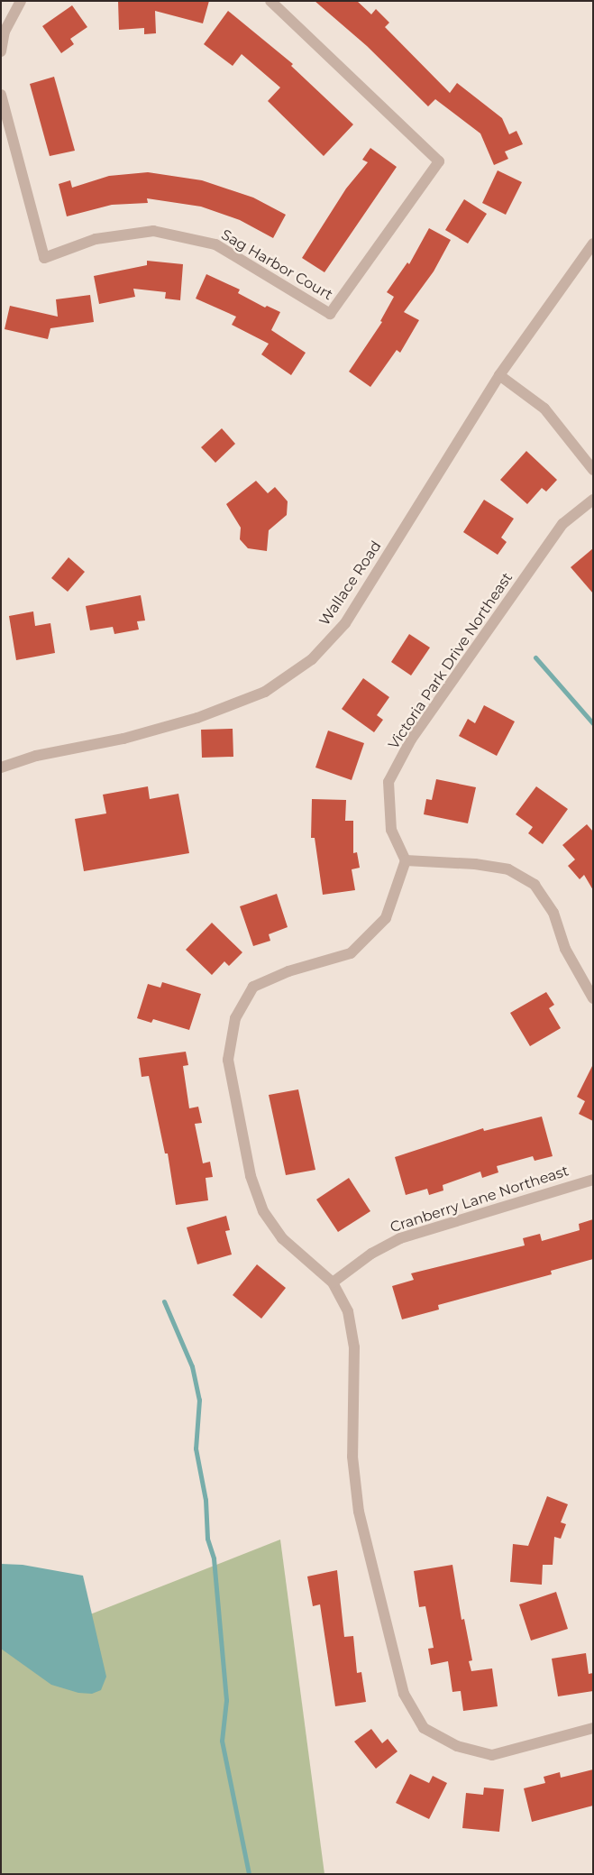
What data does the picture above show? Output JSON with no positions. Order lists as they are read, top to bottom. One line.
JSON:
{"streets":{"street":["Sag Harbor Court","Wallace Road","Victoria Park Drive Northeast","Cranberry Lane Northeast"]}}
